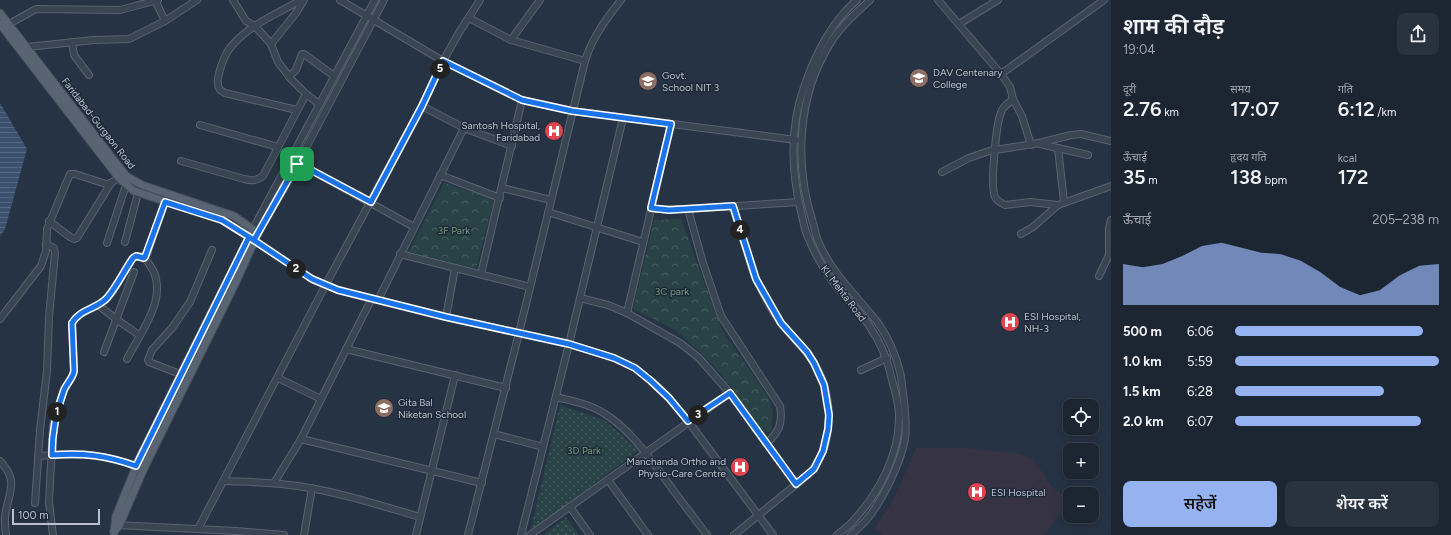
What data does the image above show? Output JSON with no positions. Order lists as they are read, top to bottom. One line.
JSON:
{"streets":{"main road":["Faridabad-Gurgaon Road"],"street":["KL Mehta Road"]},"parks":["3F Park","3C park","3D Park"],"places":{"school or university":["DAV Centenary College","Govt. School NIT 3","Gita Bal Niketan School"],"hospital":["Santosh Hospital, Faridabad","ESI Hospital, NH-3","Manchanda Ortho and Physio-Care Centre","ESI Hospital"]},"scale_bar":"100 m","page":{"heading":["शाम की दौड़","19:04"],"pins":["5","4","2","1","3"],"stats":[["दूरी","2.76 km"],["समय","17:07"],["गति","6:12 /km"],["ऊँचाई","35 m"],["हृदय गति","138 bpm"],["kcal","172"]],"chart":["ऊँचाई","205–238 m"],"list":[{"name":"500 m","note":"6:06"},{"name":"1.0 km","note":"5:59"},{"name":"1.5 km","note":"6:28"},{"name":"2.0 km","note":"6:07"}],"map_buttons":["+","−"],"buttons":["सहेजें","शेयर करें"],"scale":"100 m"}}
